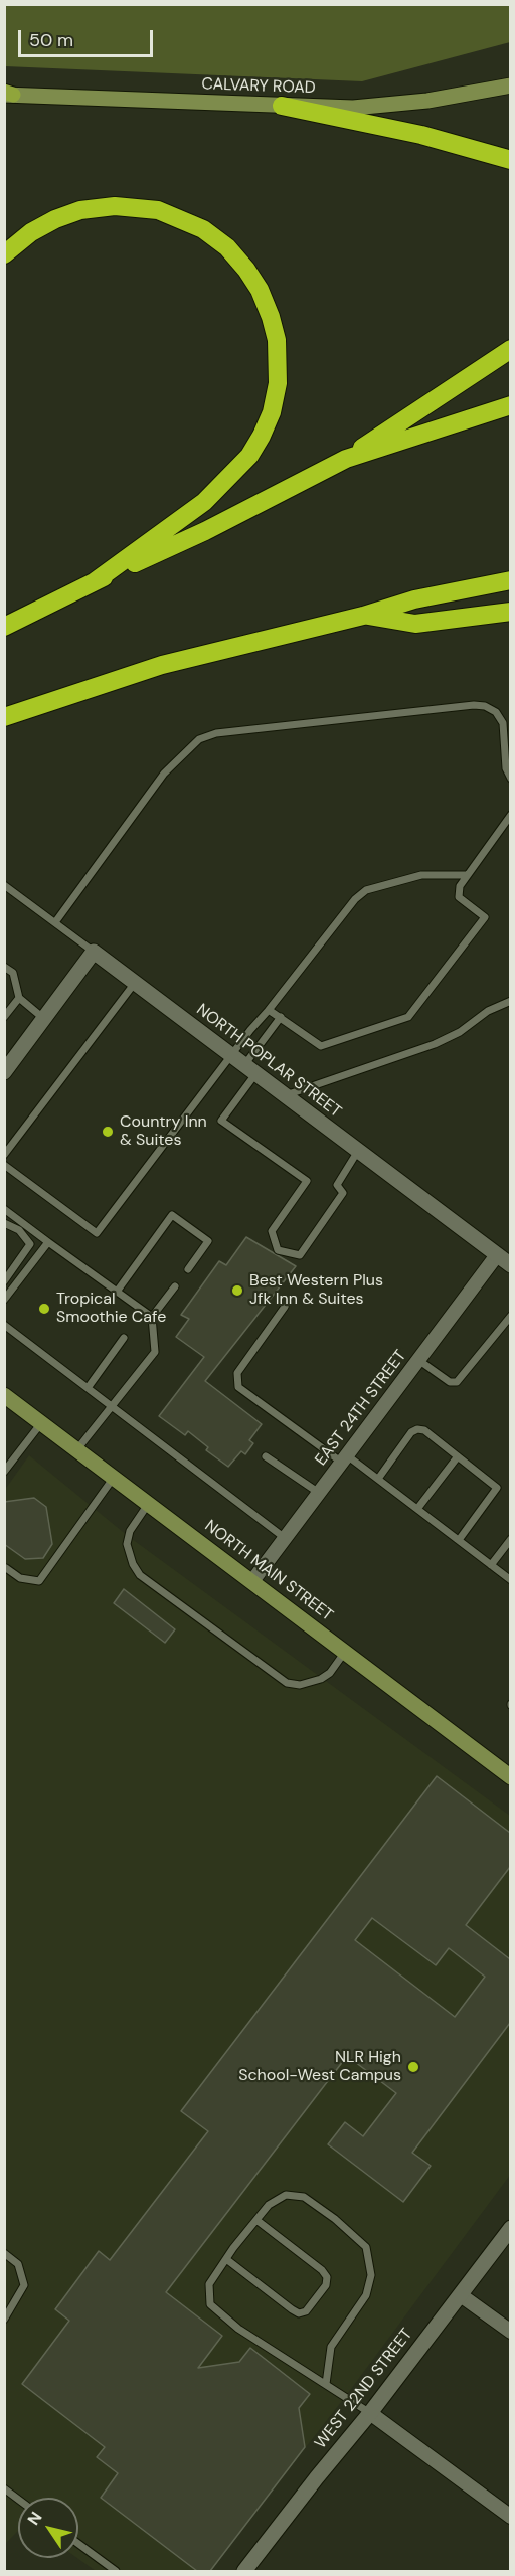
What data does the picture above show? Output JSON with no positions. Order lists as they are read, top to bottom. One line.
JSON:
{"streets":{"main road":["CALVARY ROAD","NORTH MAIN STREET"],"street":["NORTH POPLAR STREET","EAST 24TH STREET","WEST 22ND STREET"]},"crossings":[["NORTH POPLAR STREET","EAST 24TH STREET"],["EAST 24TH STREET","NORTH MAIN STREET"]],"places":["Country Inn & Suites","Best Western Plus Jfk Inn & Suites","Tropical Smoothie Cafe","NLR High School-West Campus"],"scale_bar":"50 m","north":"top left"}
